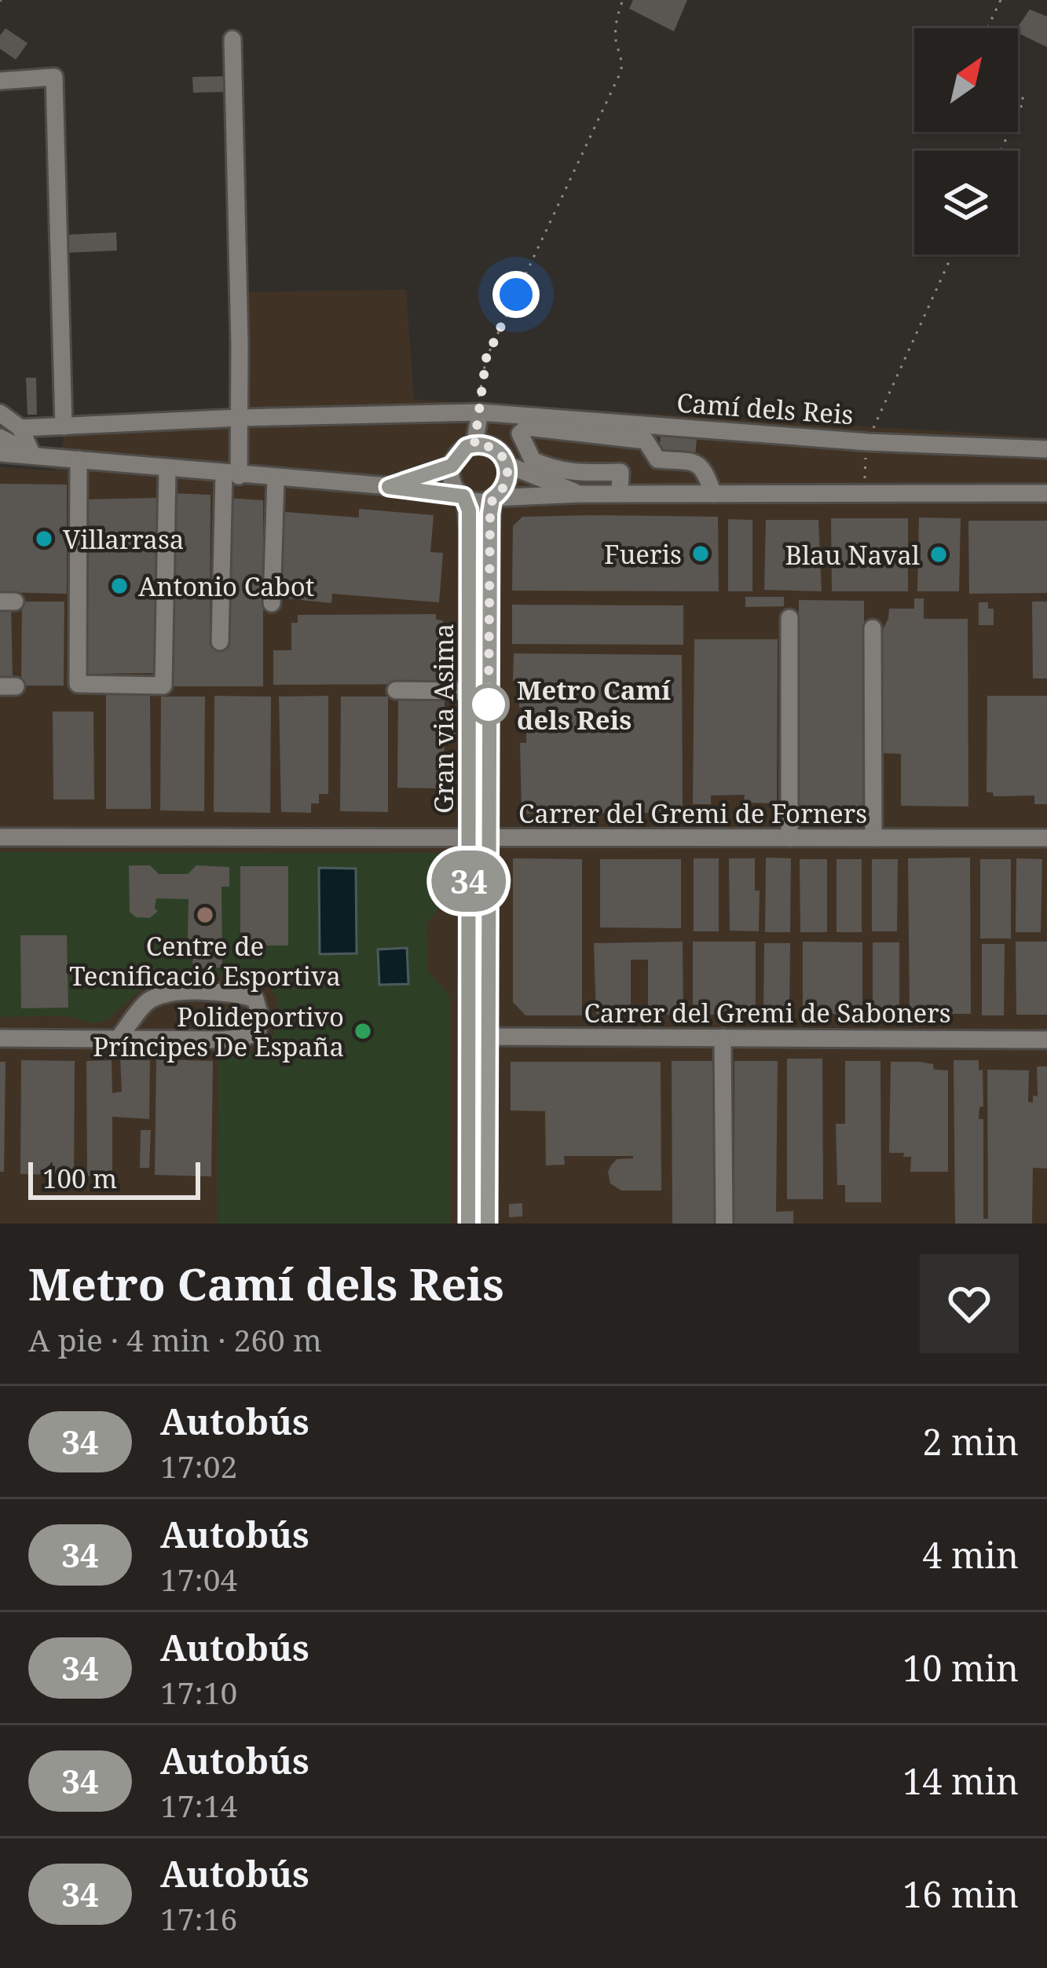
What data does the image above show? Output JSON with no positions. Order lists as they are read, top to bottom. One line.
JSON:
{"streets":{"street":["Camí dels Reis","Gran via Asima","Carrer del Gremi de Forners","Carrer del Gremi de Saboners"]},"crossings":[["Gran via Asima","Carrer del Gremi de Forners"],["Gran via Asima","Carrer del Gremi de Saboners"]],"places":["Villarrasa","Fueris","Blau Naval","Antonio Cabot","Metro Camí dels Reis","Centre de Tecnificació Esportiva","Polideportivo Príncipes De España"],"lines":["bus line 34"],"scale_bar":"100 m","north":"top right","page":{"on_map":"34","scale":"100 m","heading":["Metro Camí dels Reis","A pie · 4 min · 260 m"],"list":[{"mark":"34","name":"Autobús","note":"17:02","value":"2 min"},{"mark":"34","name":"Autobús","note":"17:04","value":"4 min"},{"mark":"34","name":"Autobús","note":"17:10","value":"10 min"},{"mark":"34","name":"Autobús","note":"17:14","value":"14 min"},{"mark":"34","name":"Autobús","note":"17:16","value":"16 min"}]}}
